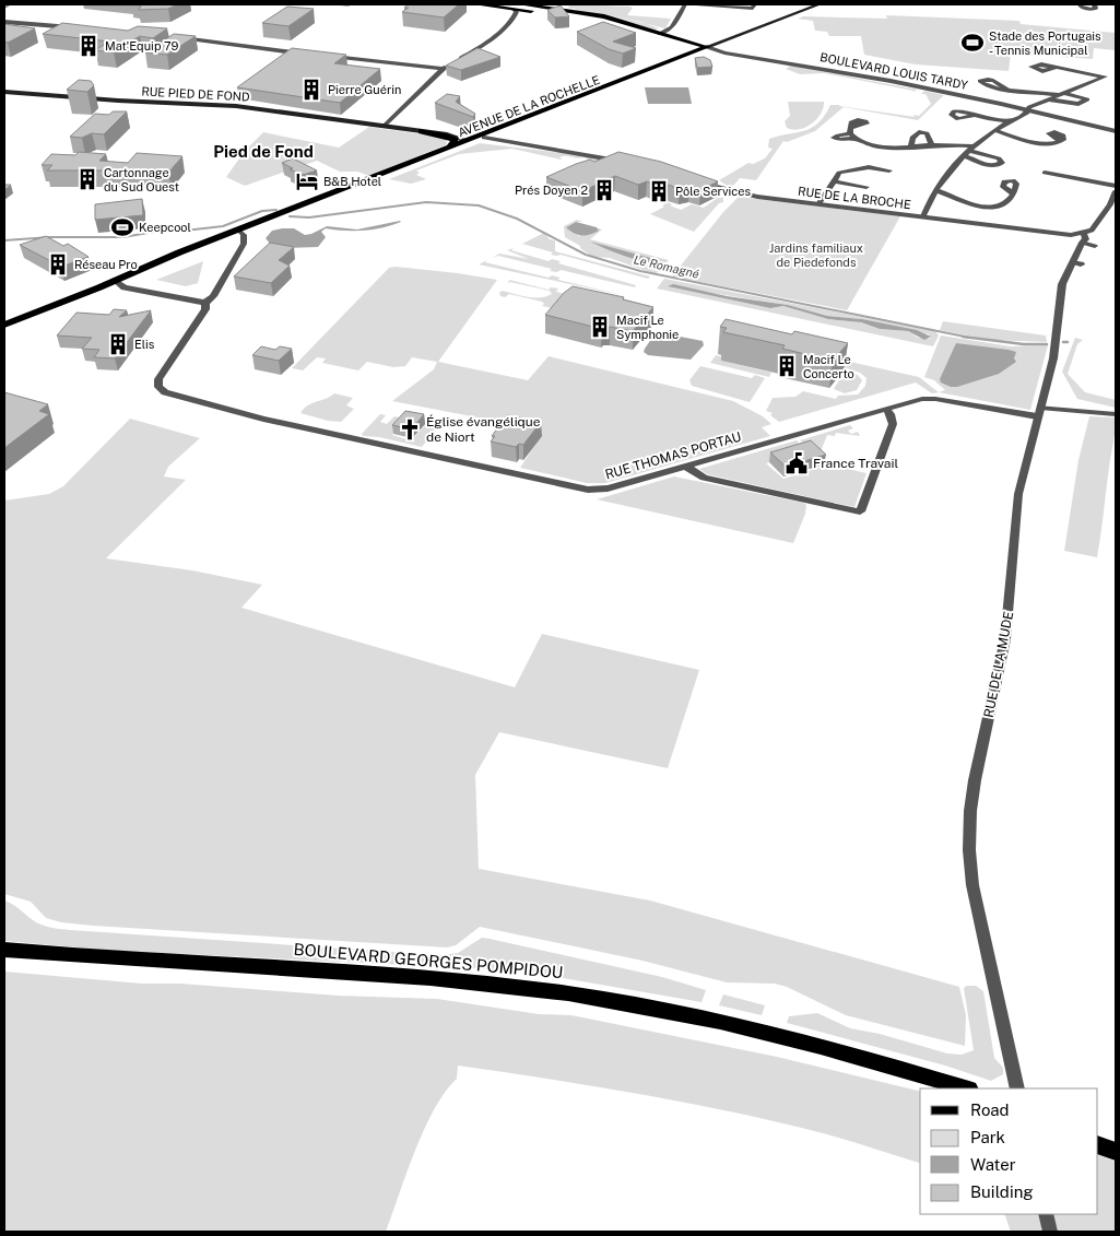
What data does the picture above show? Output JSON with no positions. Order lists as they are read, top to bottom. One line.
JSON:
{"streets":{"main road":["RUE PIED DE FOND","AVENUE DE LA ROCHELLE","BOULEVARD GEORGES POMPIDOU"],"street":["BOULEVARD LOUIS TARDY","RUE DE LA BROCHE","RUE THOMAS PORTAU","RUE DE LA MUDE"]},"crossings":[["BOULEVARD LOUIS TARDY","AVENUE DE LA ROCHELLE"],["AVENUE DE LA ROCHELLE","RUE THOMAS PORTAU"],["RUE THOMAS PORTAU","RUE DE LA MUDE"]],"districts":["Pied de Fond"],"water":["Le Romagné"],"parks":["Jardins familiaux de Piedefonds"],"places":{"sports":["Stade des Portugais - Tennis Municipal","Keepcool"],"building":["Mat'Equip 79","Pierre Guérin","Cartonnage du Sud Ouest","Prés Doyen 2","Pôle Services","Réseau Pro","Macif Le Symphonie","Elis","Macif Le Concerto"],"hotel":["B&B Hotel"],"church":["Église évangélique de Niort"],"public building":["France Travail"]},"legend":["Road","Park","Water","Building"]}
